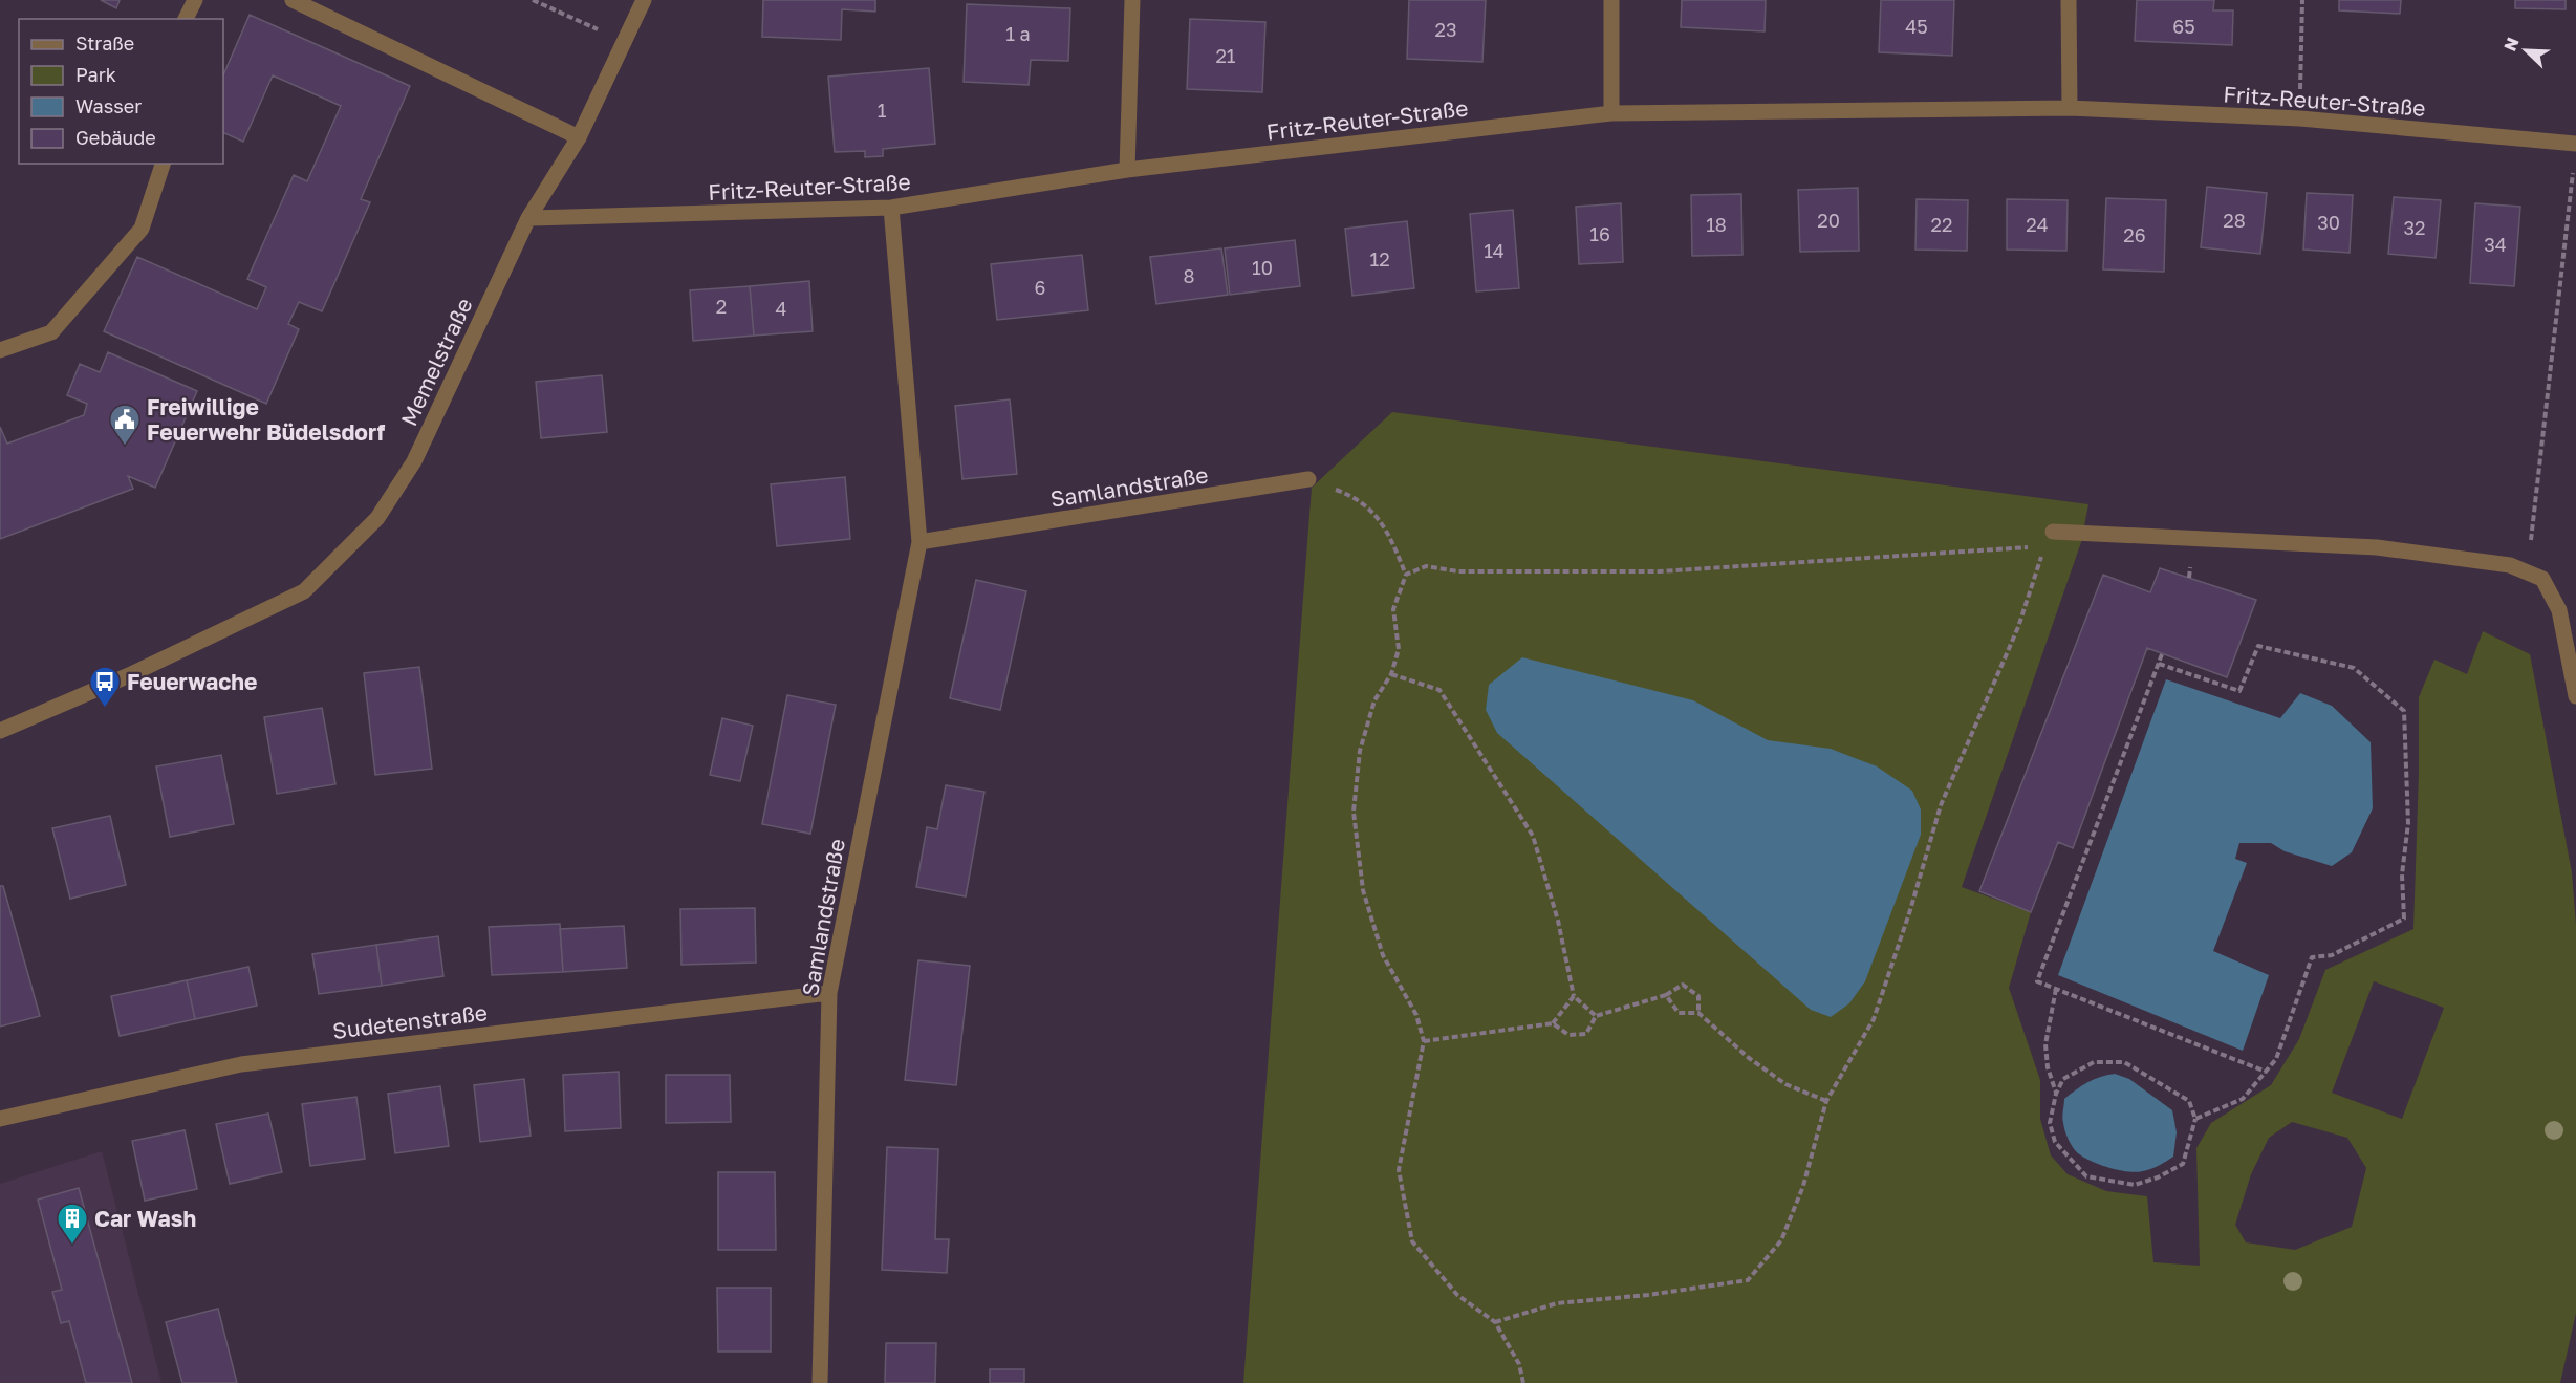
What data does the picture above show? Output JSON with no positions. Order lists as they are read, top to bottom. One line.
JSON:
{"streets":{"street":["Fritz-Reuter-Straße","Memelstraße","Samlandstraße","Sudetenstraße"]},"crossings":[["Fritz-Reuter-Straße","Memelstraße"],["Fritz-Reuter-Straße","Samlandstraße"],["Samlandstraße","Sudetenstraße"]],"places":{"public building":["Freiwillige Feuerwehr Büdelsdorf"],"bus stop":["Feuerwache"],"building":["Car Wash"]},"house_numbers":["45","65","23","1 a","21","1","20","28","30","18","22","24","32","16","26","34","14","12","10","8","6","2","4"],"legend":["Straße","Park","Wasser","Gebäude"],"north":"top left"}
